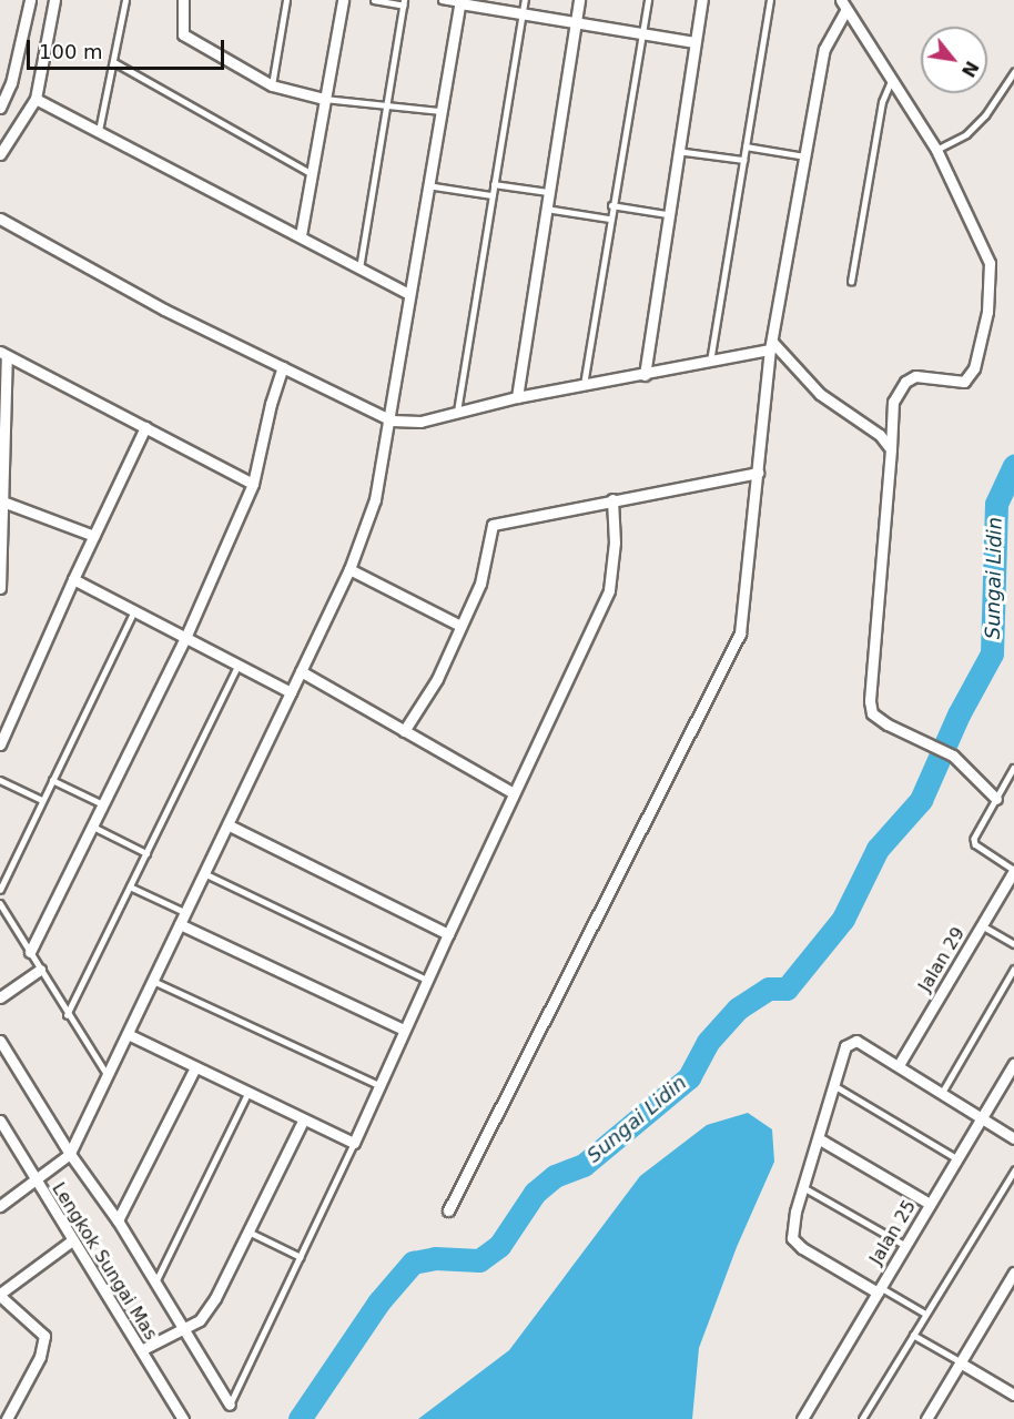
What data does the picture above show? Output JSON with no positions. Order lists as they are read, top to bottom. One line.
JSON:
{"streets":{"street":["Jalan 29","Jalan 25","Lengkok Sungai Mas"]},"water":["Sungai Lidin"],"scale_bar":"100 m","north":"bottom right"}
